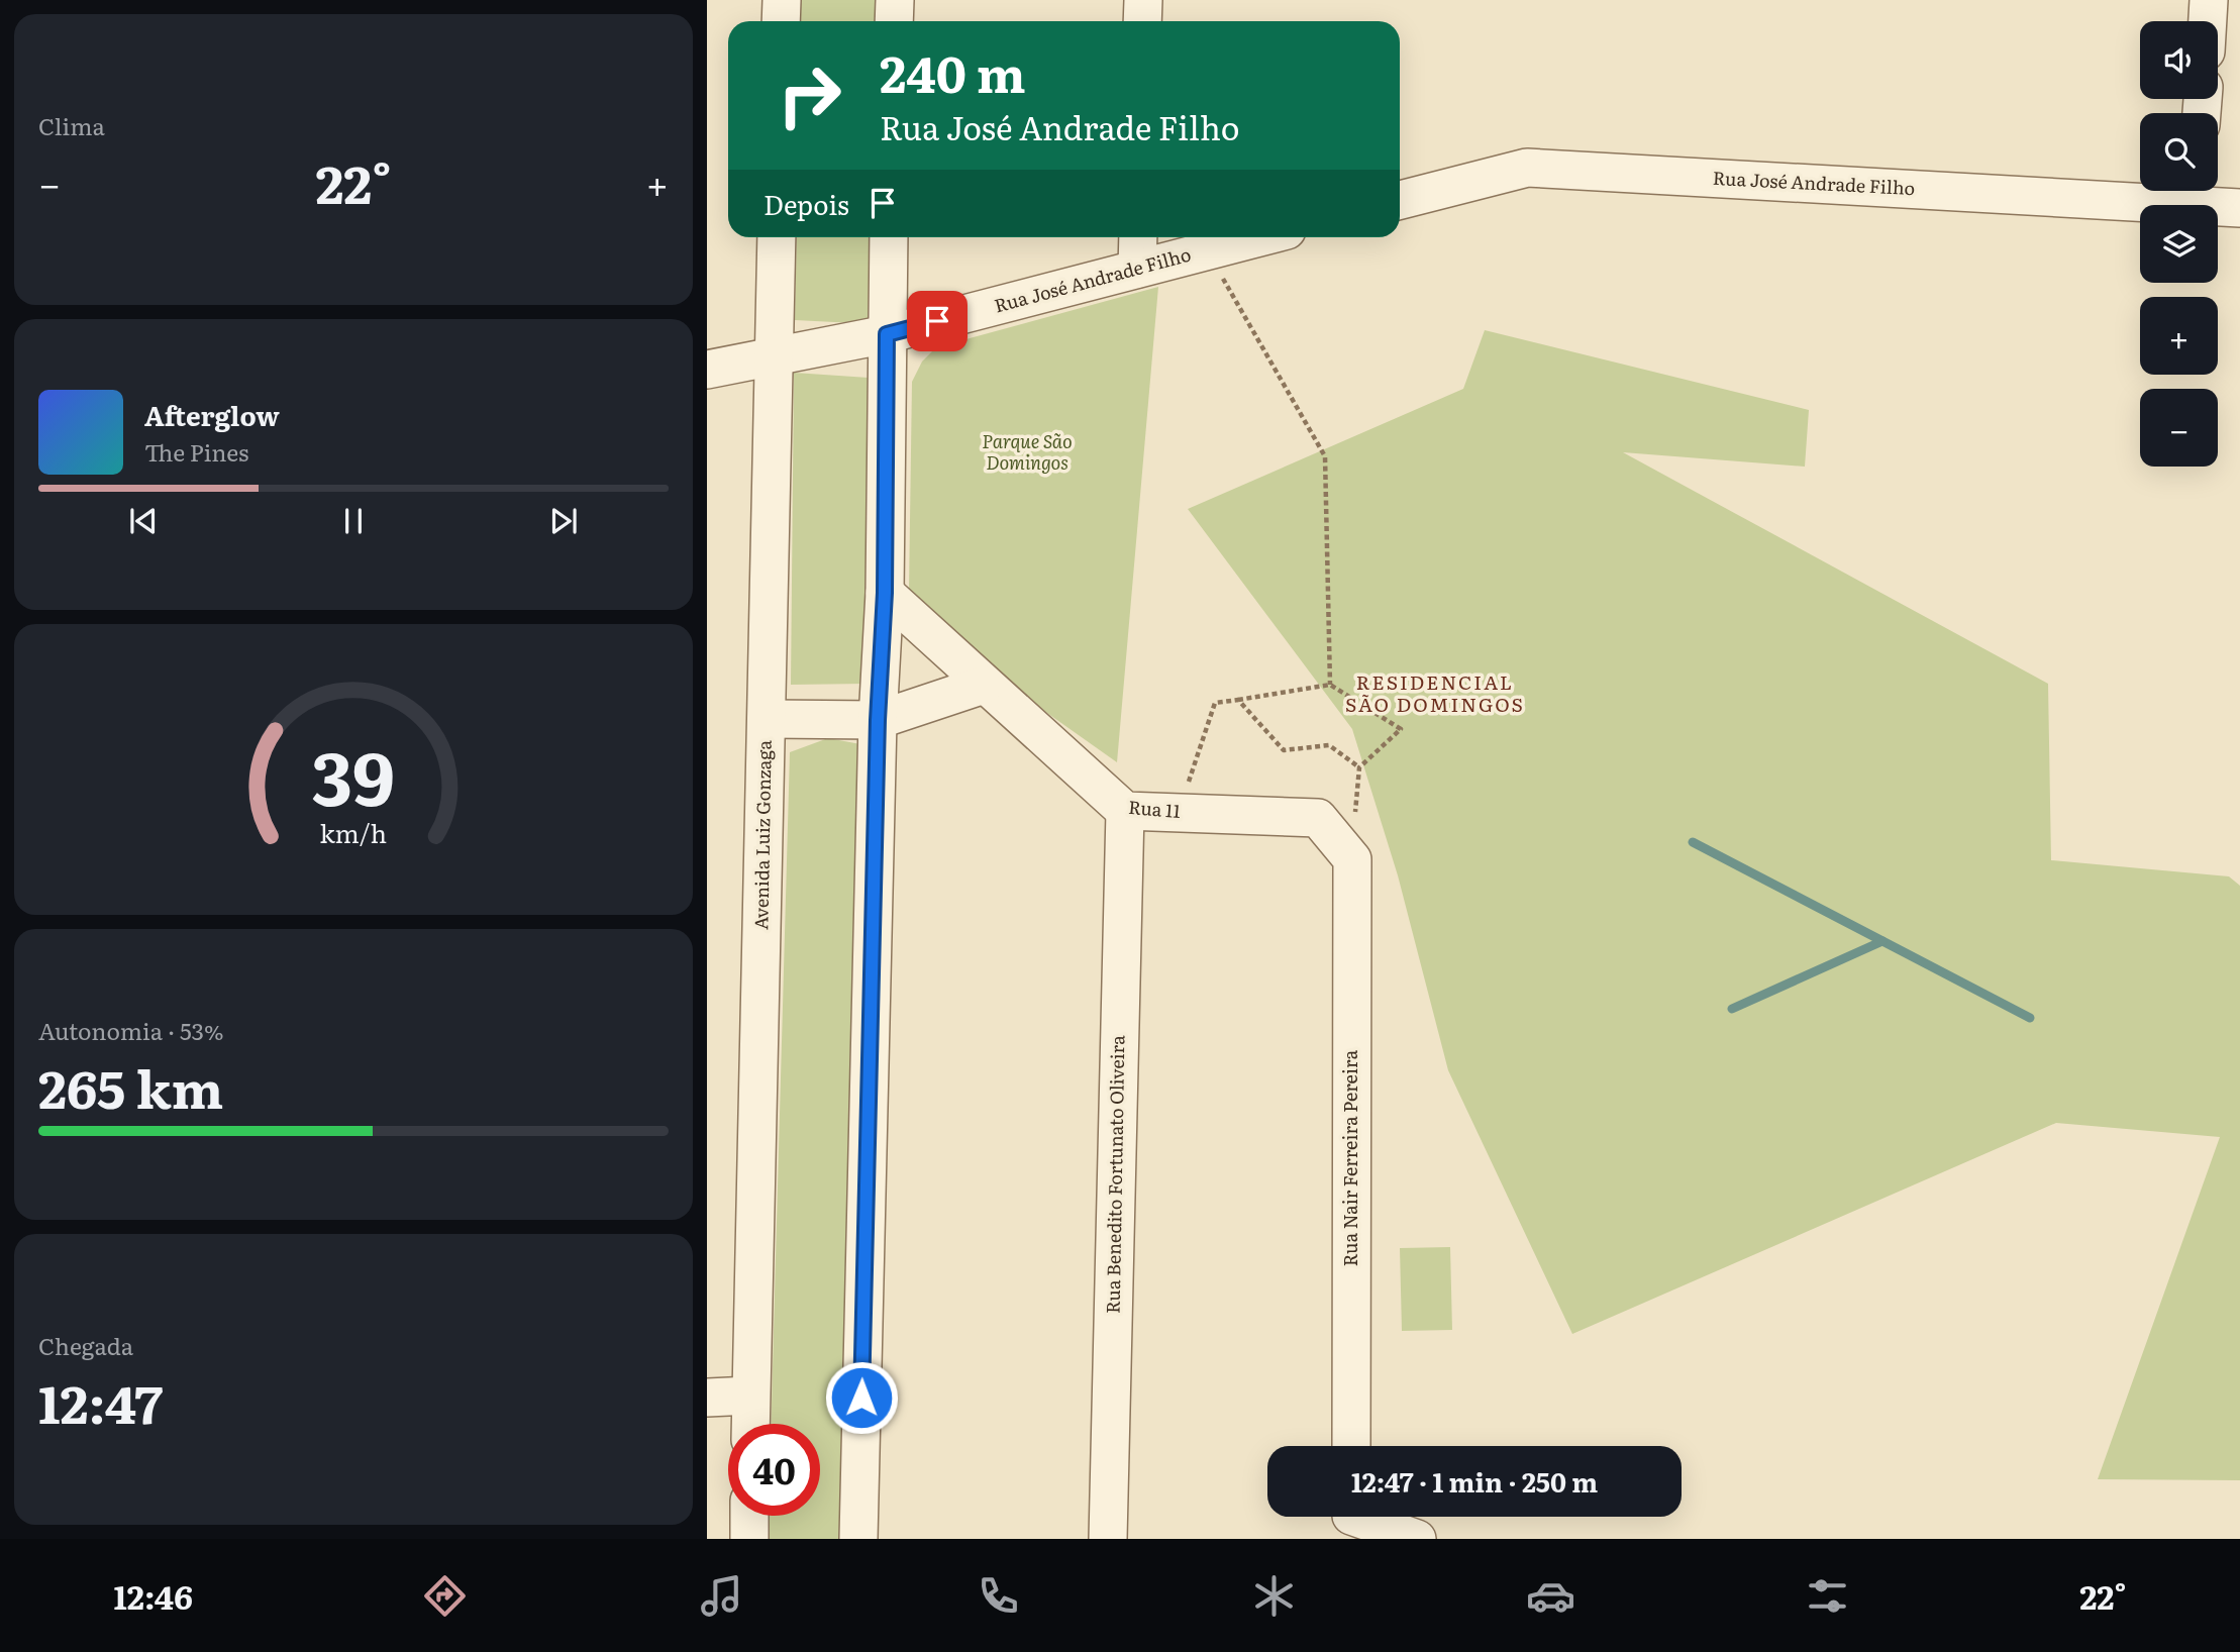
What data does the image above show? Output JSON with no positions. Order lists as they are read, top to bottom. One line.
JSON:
{"streets":{"street":["Rua José Andrade Filho","Rua 11","Avenida Luiz Gonzaga","Rua Nair Ferreira Pereira","Rua Benedito Fortunato Oliveira"]},"crossings":[["Rua José Andrade Filho","Avenida Luiz Gonzaga"],["Rua 11","Rua Nair Ferreira Pereira"],["Rua 11","Rua Benedito Fortunato Oliveira"]],"districts":["RESIDENCIAL SÃO DOMINGOS"],"parks":["Parque São Domingos"],"page":{"tile":["Clima",["Autonomia · 53%","265 km"],["Chegada","12:47"]],"map_buttons":["+","−"],"turn":["240 m","Rua José Andrade Filho"],"heat":["−","22°","+"],"then":"Depois","song":["Afterglow","The Pines"],"limit":"40","trip":"12:47 · 1 min · 250 m","tabs":["12:46","22°"],"gauge":["39","km/h"]}}
